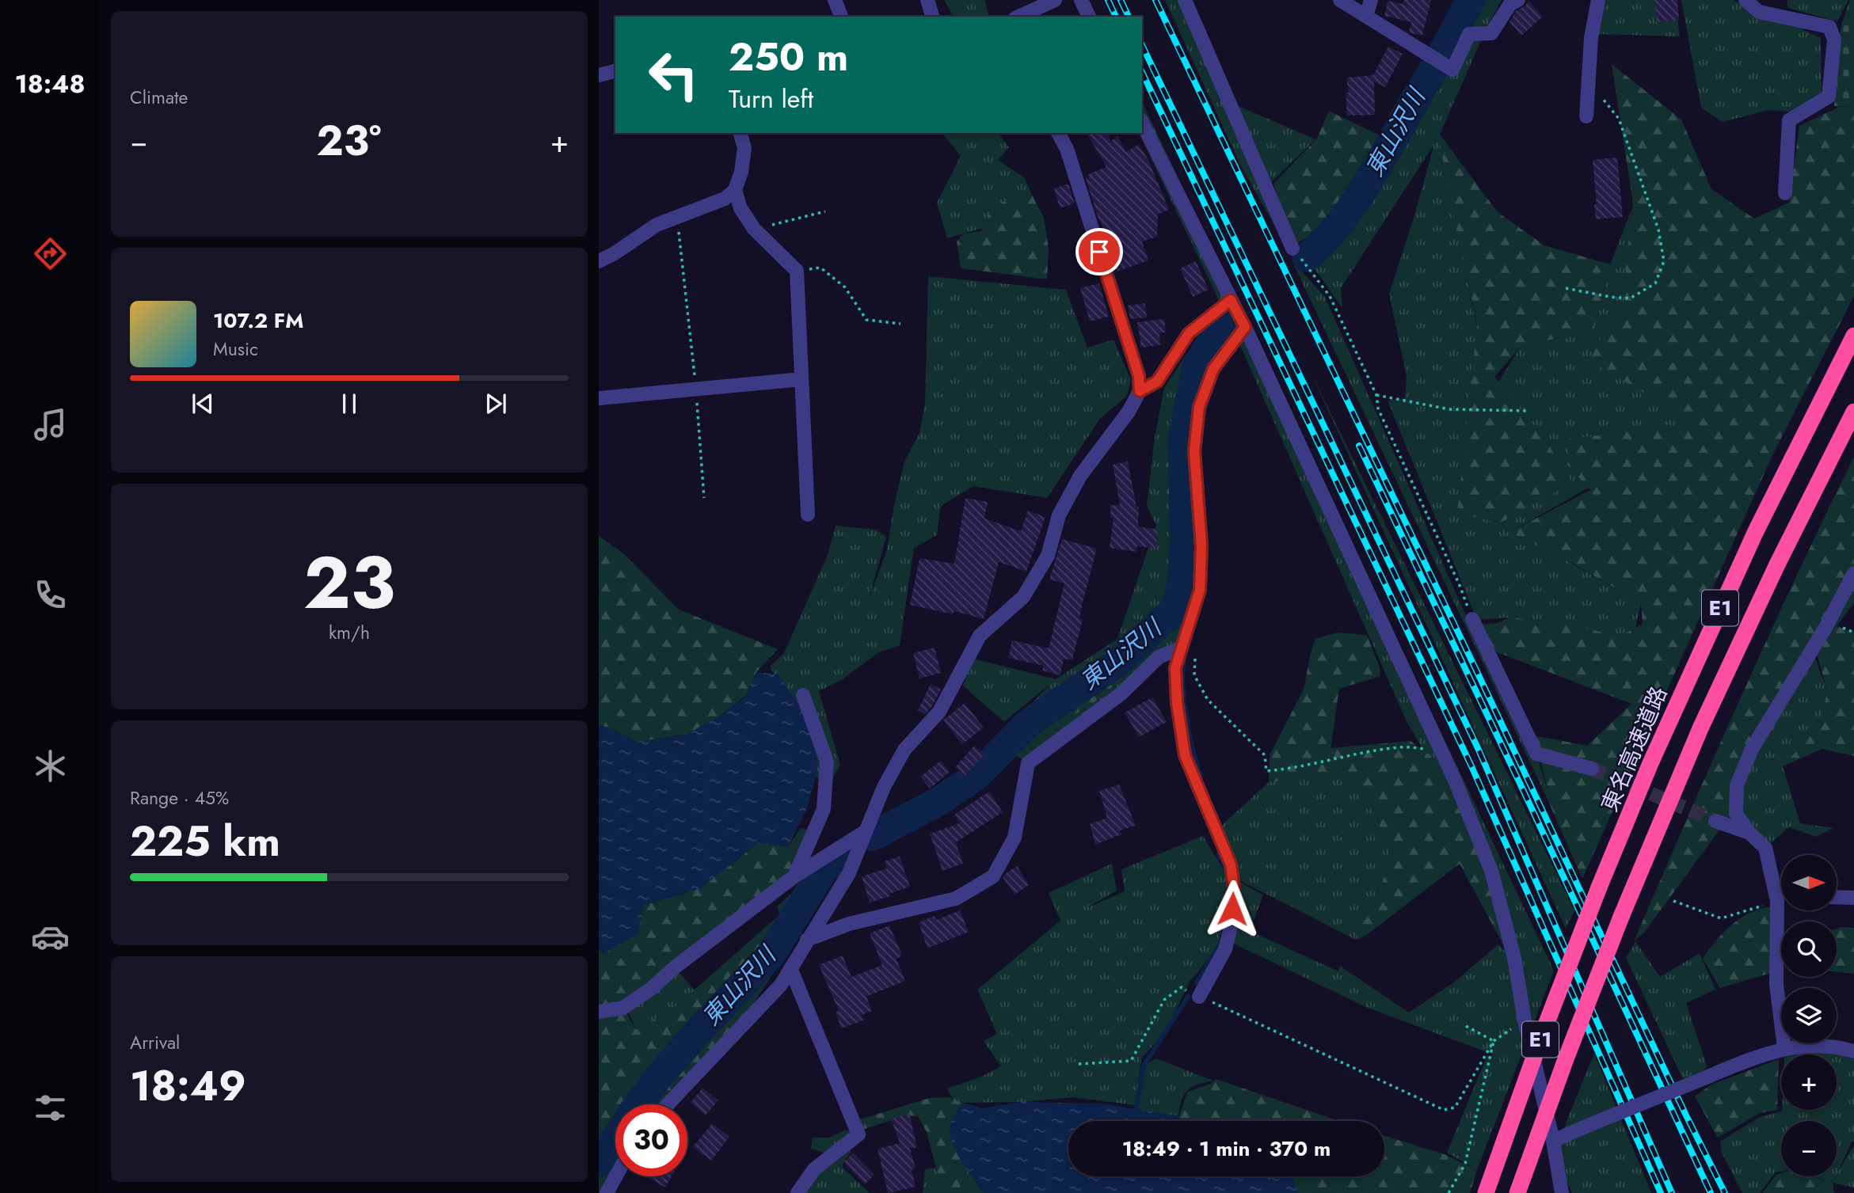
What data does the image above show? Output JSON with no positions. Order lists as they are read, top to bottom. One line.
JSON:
{"streets":{"highway":["E1","東名高速道路"]},"water":["東山沢川"],"north":"right","page":{"tabs":"18:48","tile":["Climate",["23","km/h"],["Range · 45%","225 km"],["Arrival","18:49"]],"turn":["250 m","Turn left"],"heat":["−","23°","+"],"song":["107.2 FM","Music"],"map_buttons":["+","−"],"limit":"30","trip":"18:49 · 1 min · 370 m"}}
